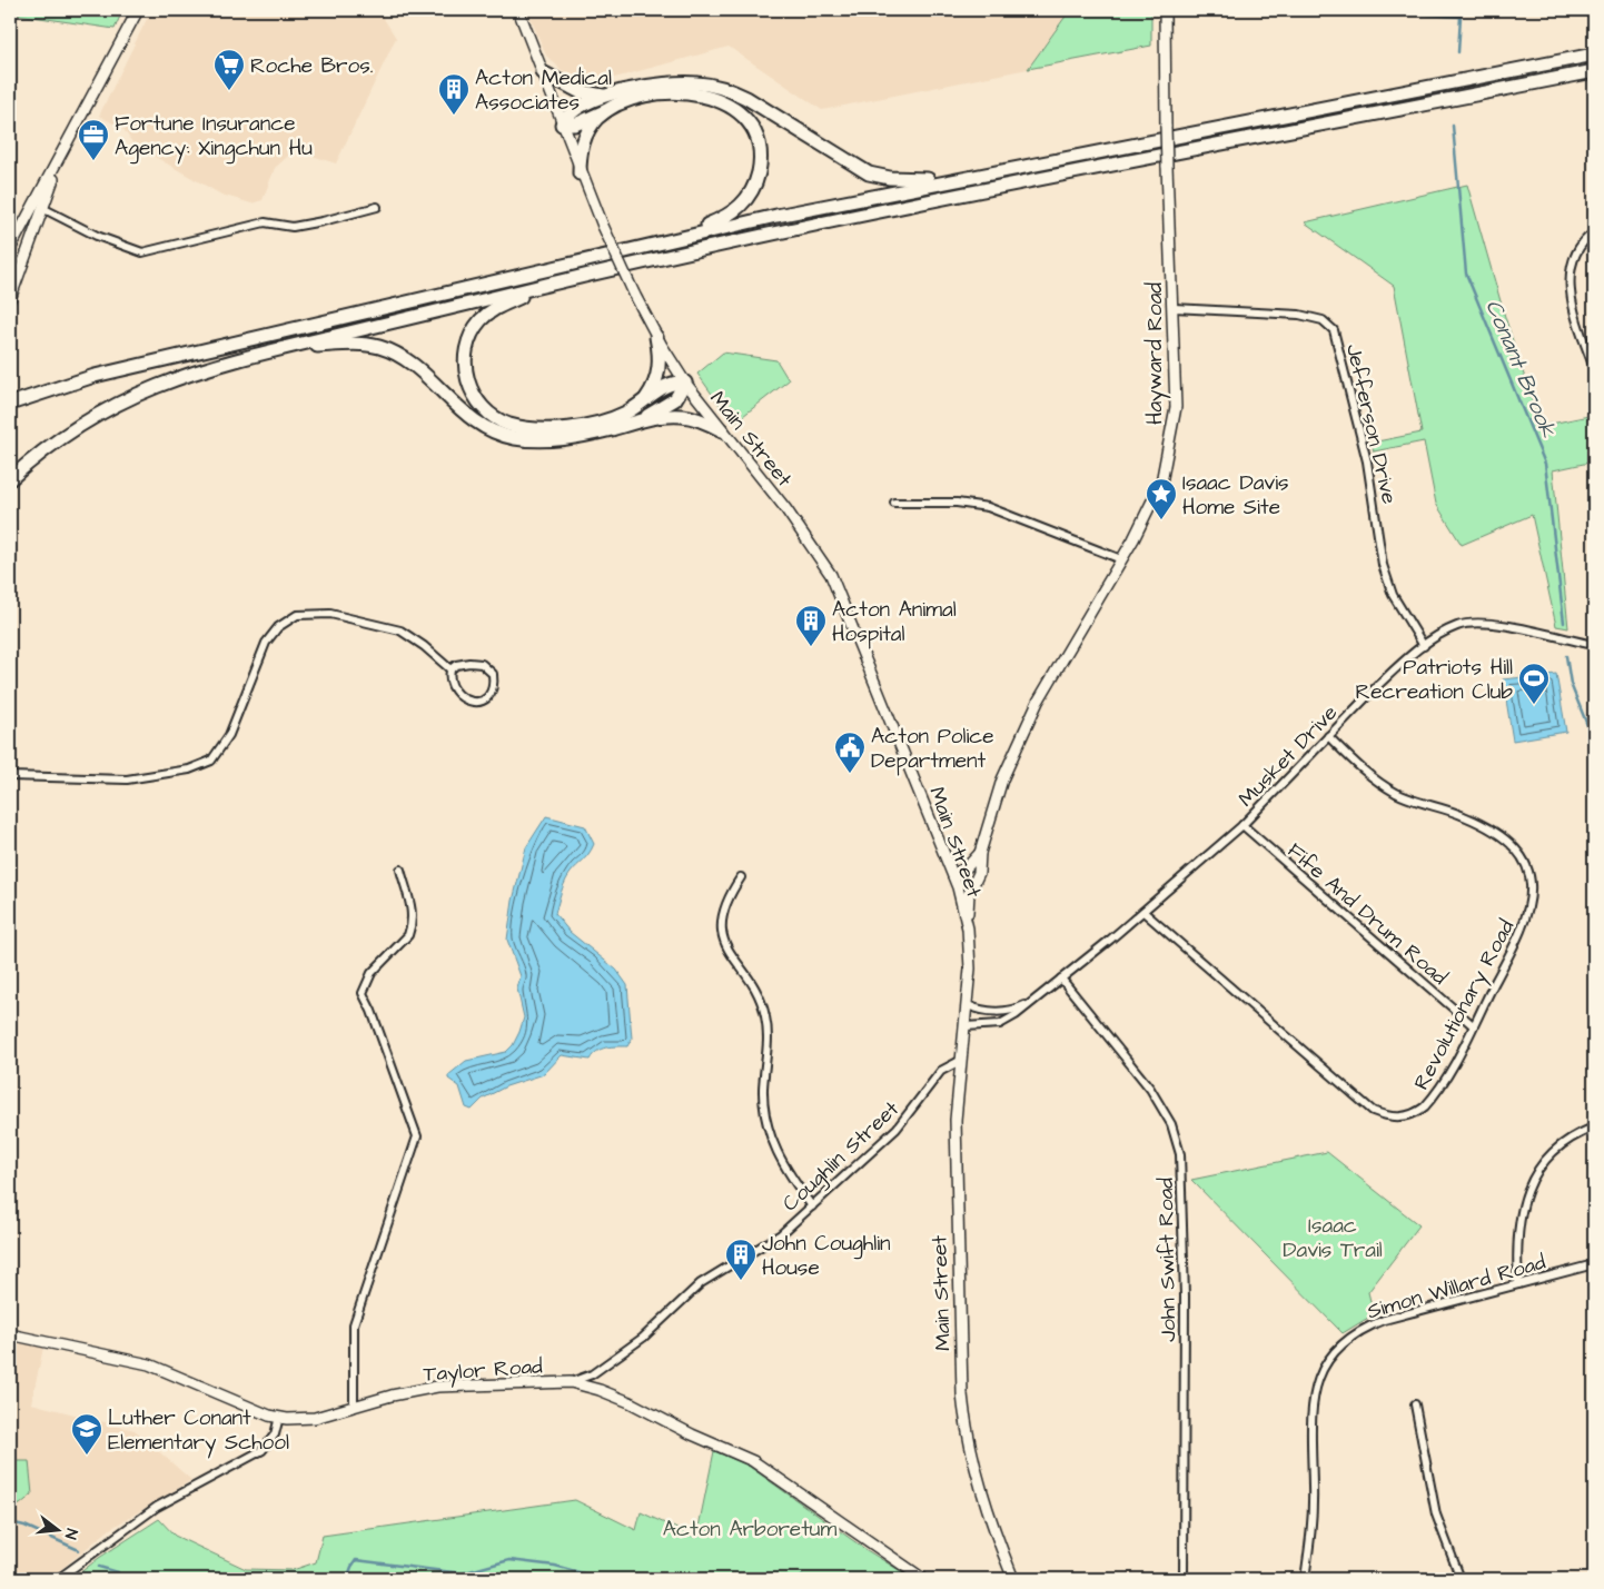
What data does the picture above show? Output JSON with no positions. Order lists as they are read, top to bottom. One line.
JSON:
{"streets":{"main road":["Hayward Road","Main Street","Taylor Road"],"street":["Jefferson Drive","Musket Drive","Fife And Drum Road","Revolutionary Road","Coughlin Street","John Swift Road","Simon Willard Road"]},"crossings":[["Hayward Road","Jefferson Drive"],["Hayward Road","Main Street"],["Jefferson Drive","Musket Drive"],["Main Street","Musket Drive"],["Main Street","Coughlin Street"],["Musket Drive","Fife And Drum Road"],["Musket Drive","Revolutionary Road"],["Musket Drive","John Swift Road"],["Fife And Drum Road","Revolutionary Road"],["Coughlin Street","Taylor Road"]],"water":["Conant Brook"],"parks":["Isaac Davis Trail","Acton Arboretum"],"places":{"supermarket":["Roche Bros."],"building":["Acton Medical Associates","Acton Animal Hospital","John Coughlin House"],"office":["Fortune Insurance Agency: Xingchun Hu"],"place":["Isaac Davis Home Site"],"sports":["Patriots Hill Recreation Club"],"public building":["Acton Police Department"],"school or university":["Luther Conant Elementary School"]},"north":"right"}
